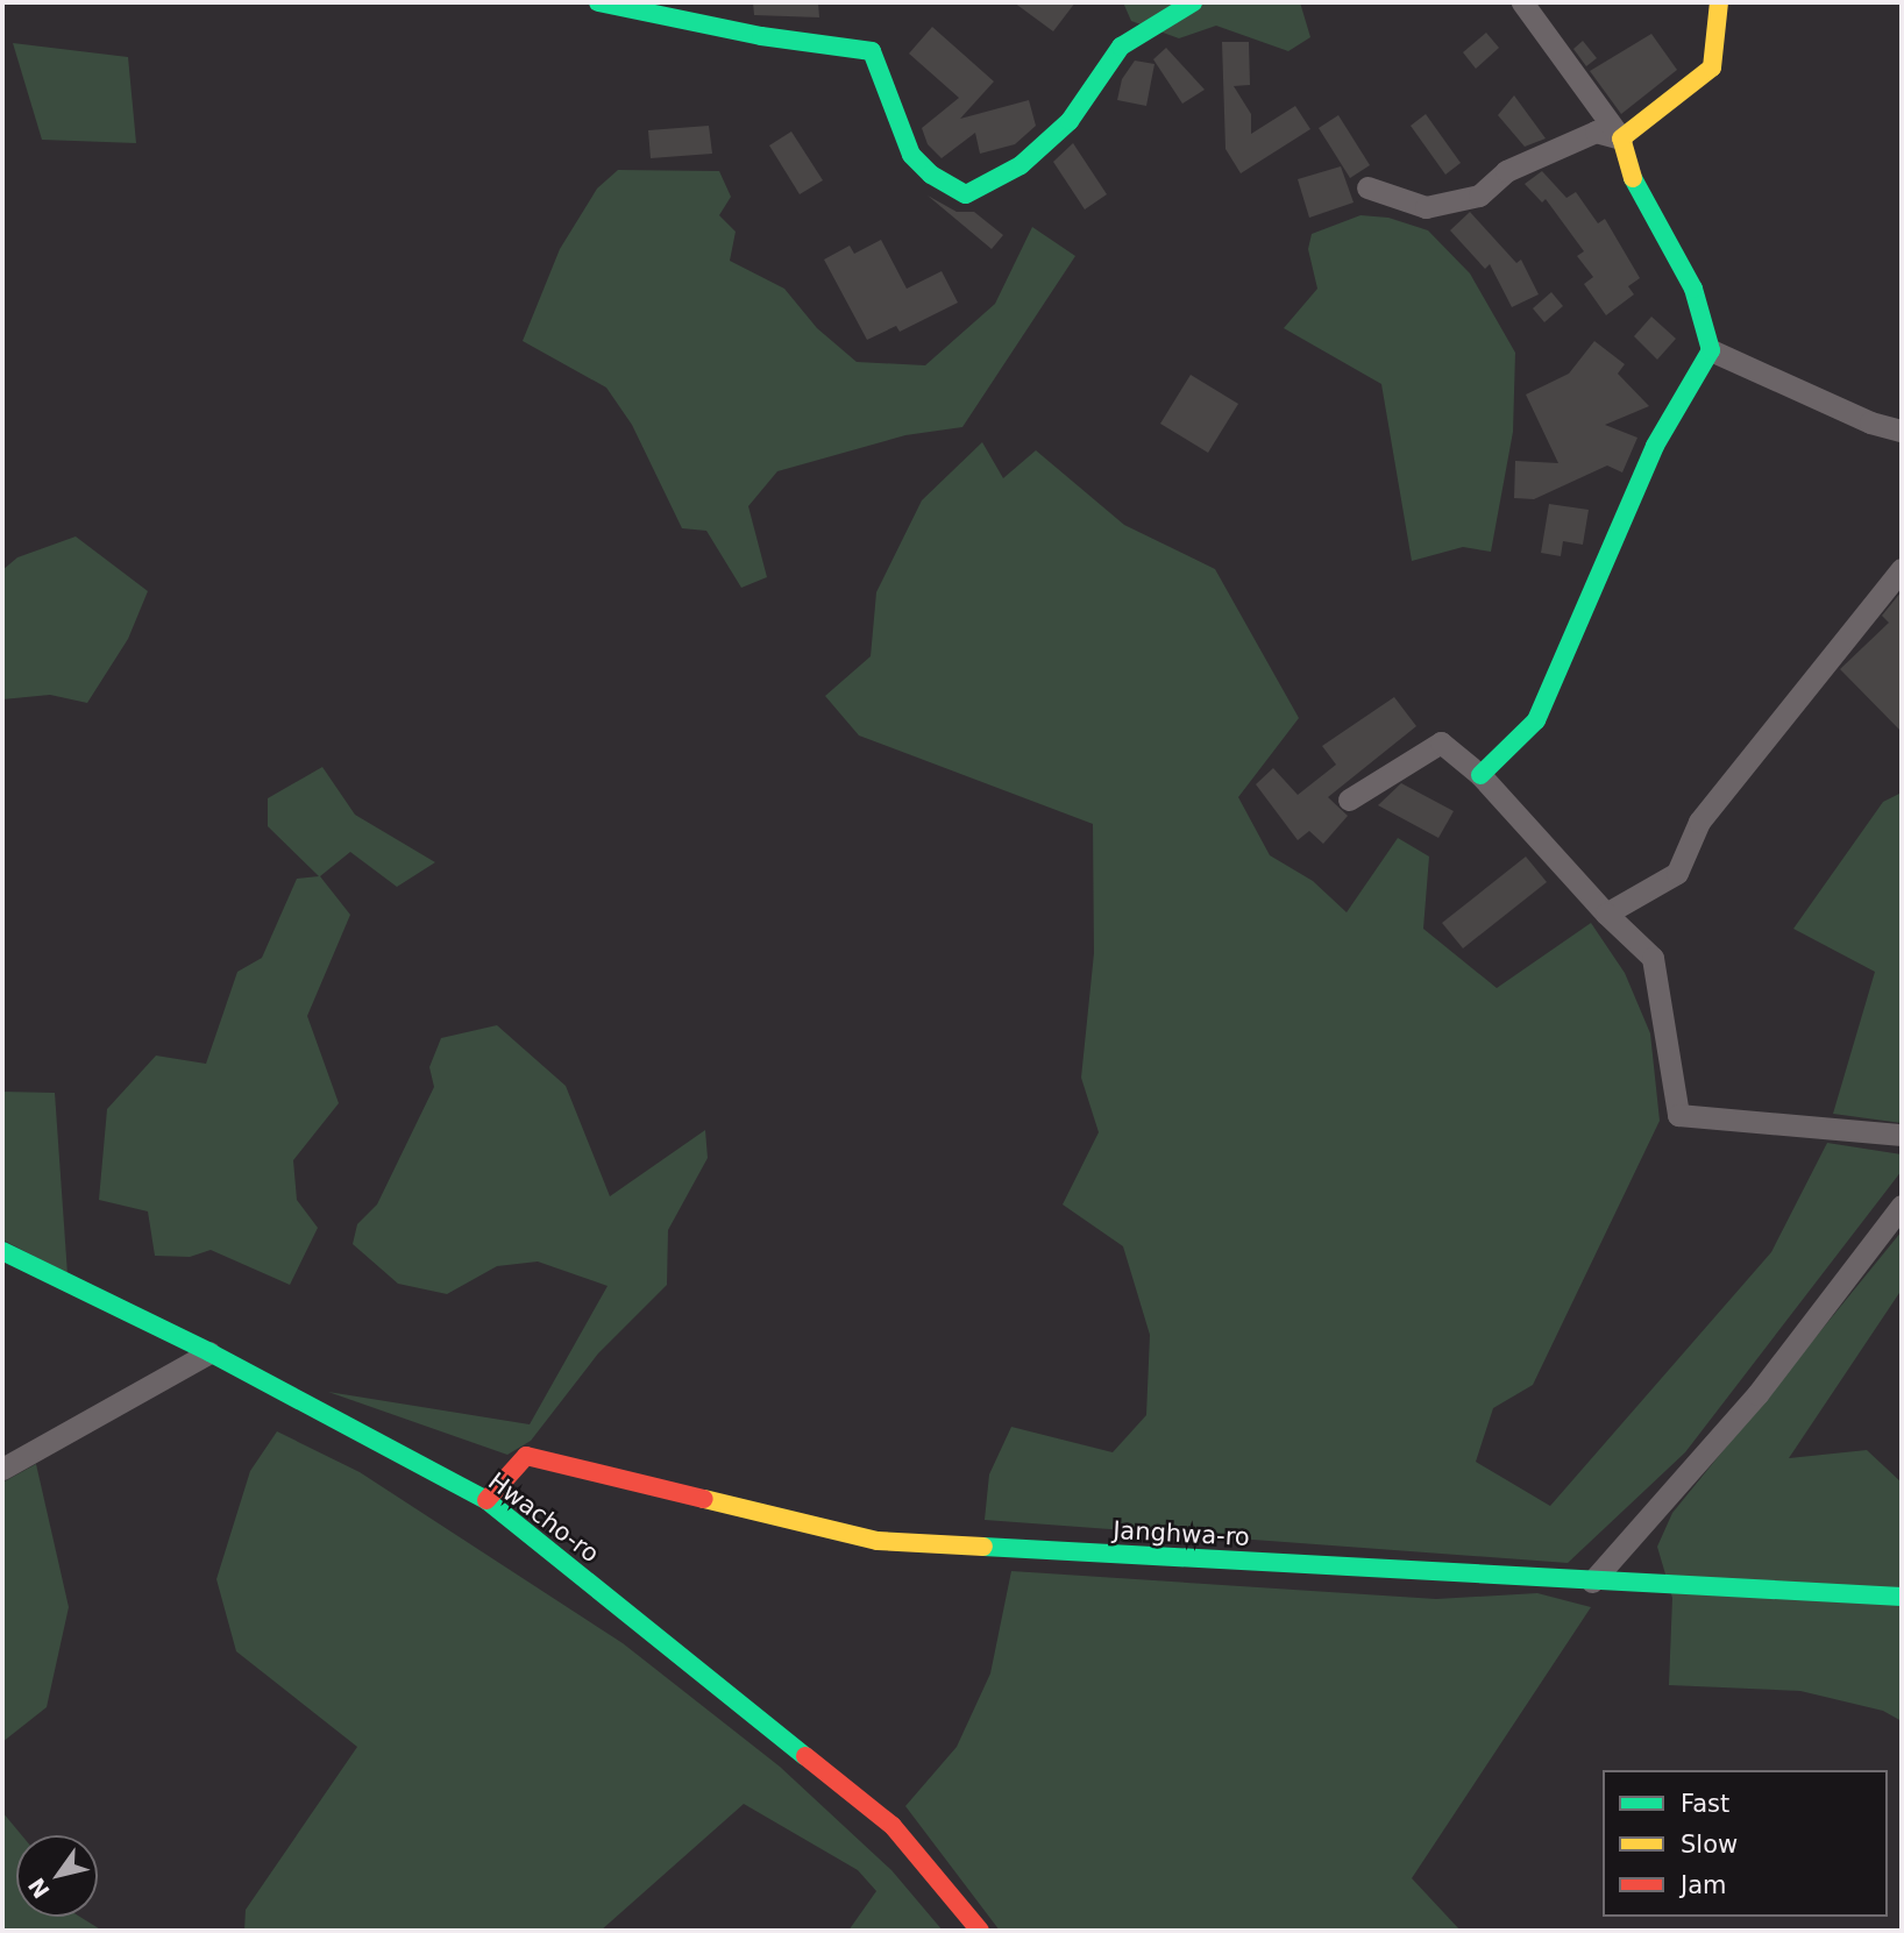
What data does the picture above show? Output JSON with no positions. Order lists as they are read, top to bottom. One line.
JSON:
{"streets":{"street":["Hwacho-ro","Janghwa-ro"]},"crossings":[["Hwacho-ro","Janghwa-ro"]],"legend":["Fast","Slow","Jam"],"north":"bottom left"}
